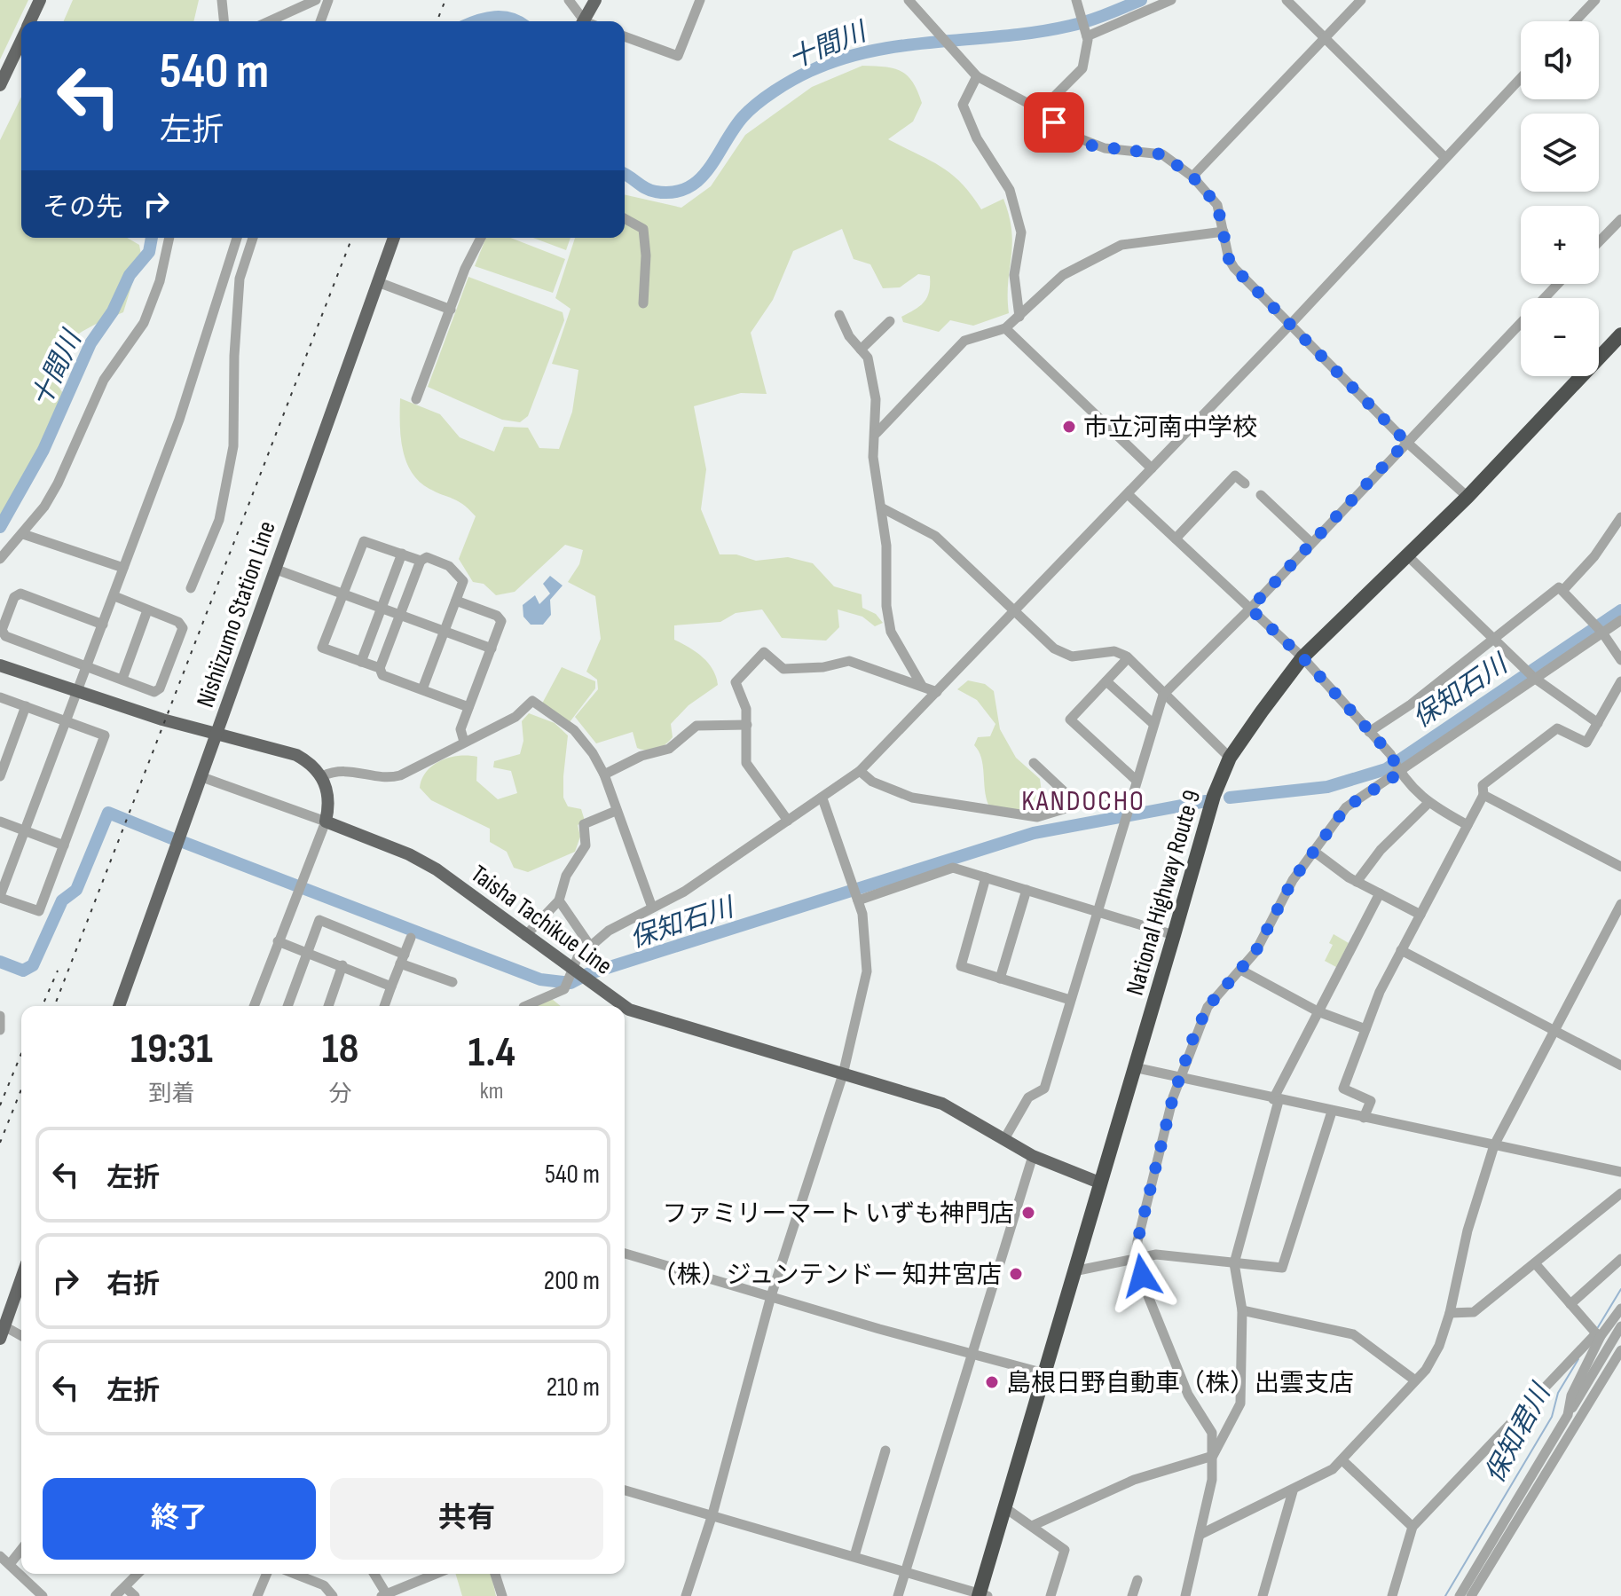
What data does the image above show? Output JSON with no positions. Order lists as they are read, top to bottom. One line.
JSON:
{"streets":{"highway":["National Highway Route 9"],"main road":["Nishiizumo Station Line","Taisha Tachikue Line"]},"crossings":[["National Highway Route 9","Taisha Tachikue Line"]],"districts":["KANDOCHO"],"water":["十間川","保知石川","保知君川"],"places":["市立河南中学校","ファミリーマート いずも神門店","（株）ジュンテンドー 知井宮店","島根日野自動車（株）出雲支店"],"page":{"map_buttons":["+","−"],"turn":["540 m","左折"],"then":"その先","eta":["19:31","到着","18","分","1.4","km"],"list":[{"name":"左折","value":"540 m"},{"name":"右折","value":"200 m"},{"name":"左折","value":"210 m"}],"buttons":["終了","共有"]}}
